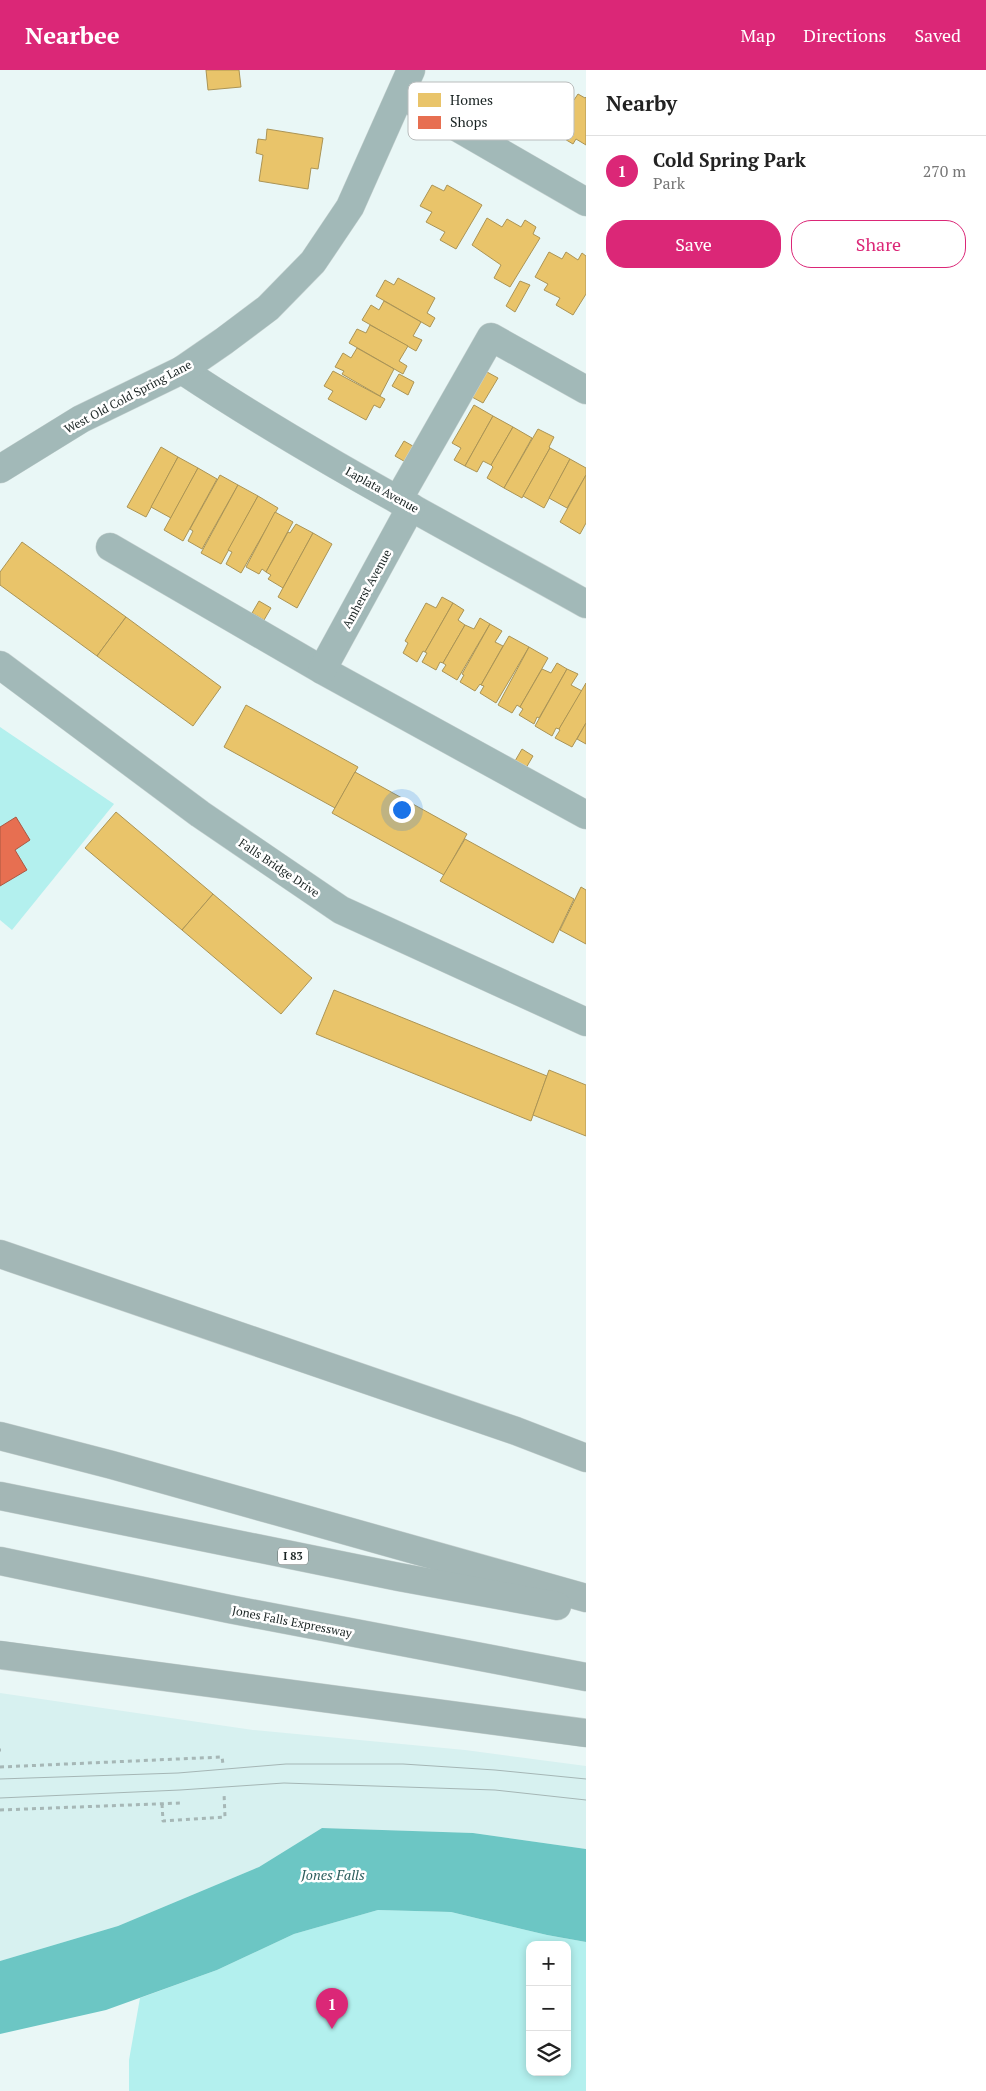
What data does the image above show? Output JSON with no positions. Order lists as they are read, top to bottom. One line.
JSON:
{"streets":{"highway":["I 83","Jones Falls Expressway"],"street":["West Old Cold Spring Lane","Laplata Avenue","Amherst Avenue","Falls Bridge Drive"]},"crossings":[["West Old Cold Spring Lane","Laplata Avenue"],["Laplata Avenue","Amherst Avenue"]],"water":["Jones Falls"],"legend":["Homes","Shops"],"page":{"header":"Nearbee","nav":["Map","Directions","Saved"],"heading":"Nearby","list":[{"mark":"1","name":"Cold Spring Park","note":"Park","value":"270 m"}],"buttons":["Save","Share"],"map_buttons":["+","−"],"pins":"1"}}
